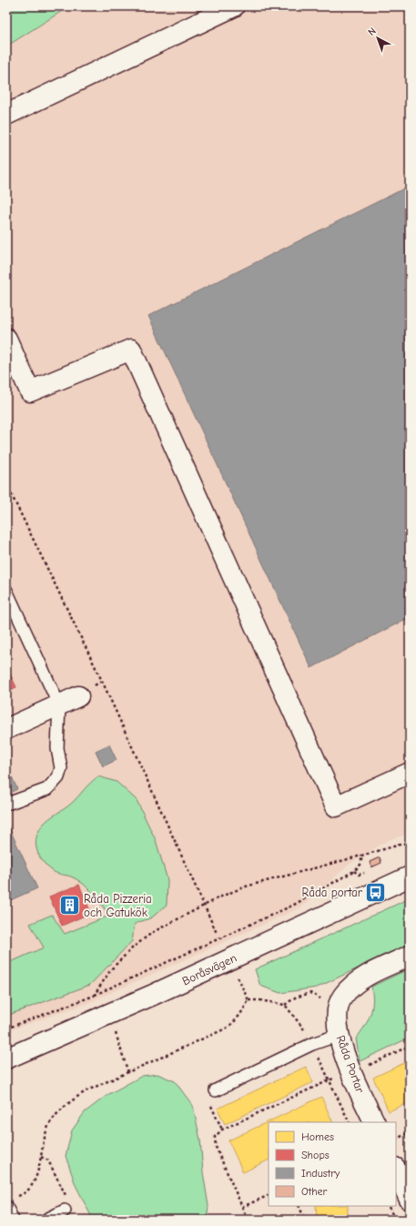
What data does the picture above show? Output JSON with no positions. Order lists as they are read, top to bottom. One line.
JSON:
{"streets":{"street":["Boråsvägen","Råda Portar"]},"places":{"bus stop":["Råda portar"],"building":["Råda Pizzeria och Gatukök"]},"legend":["Homes","Shops","Industry","Other"],"north":"top left"}
